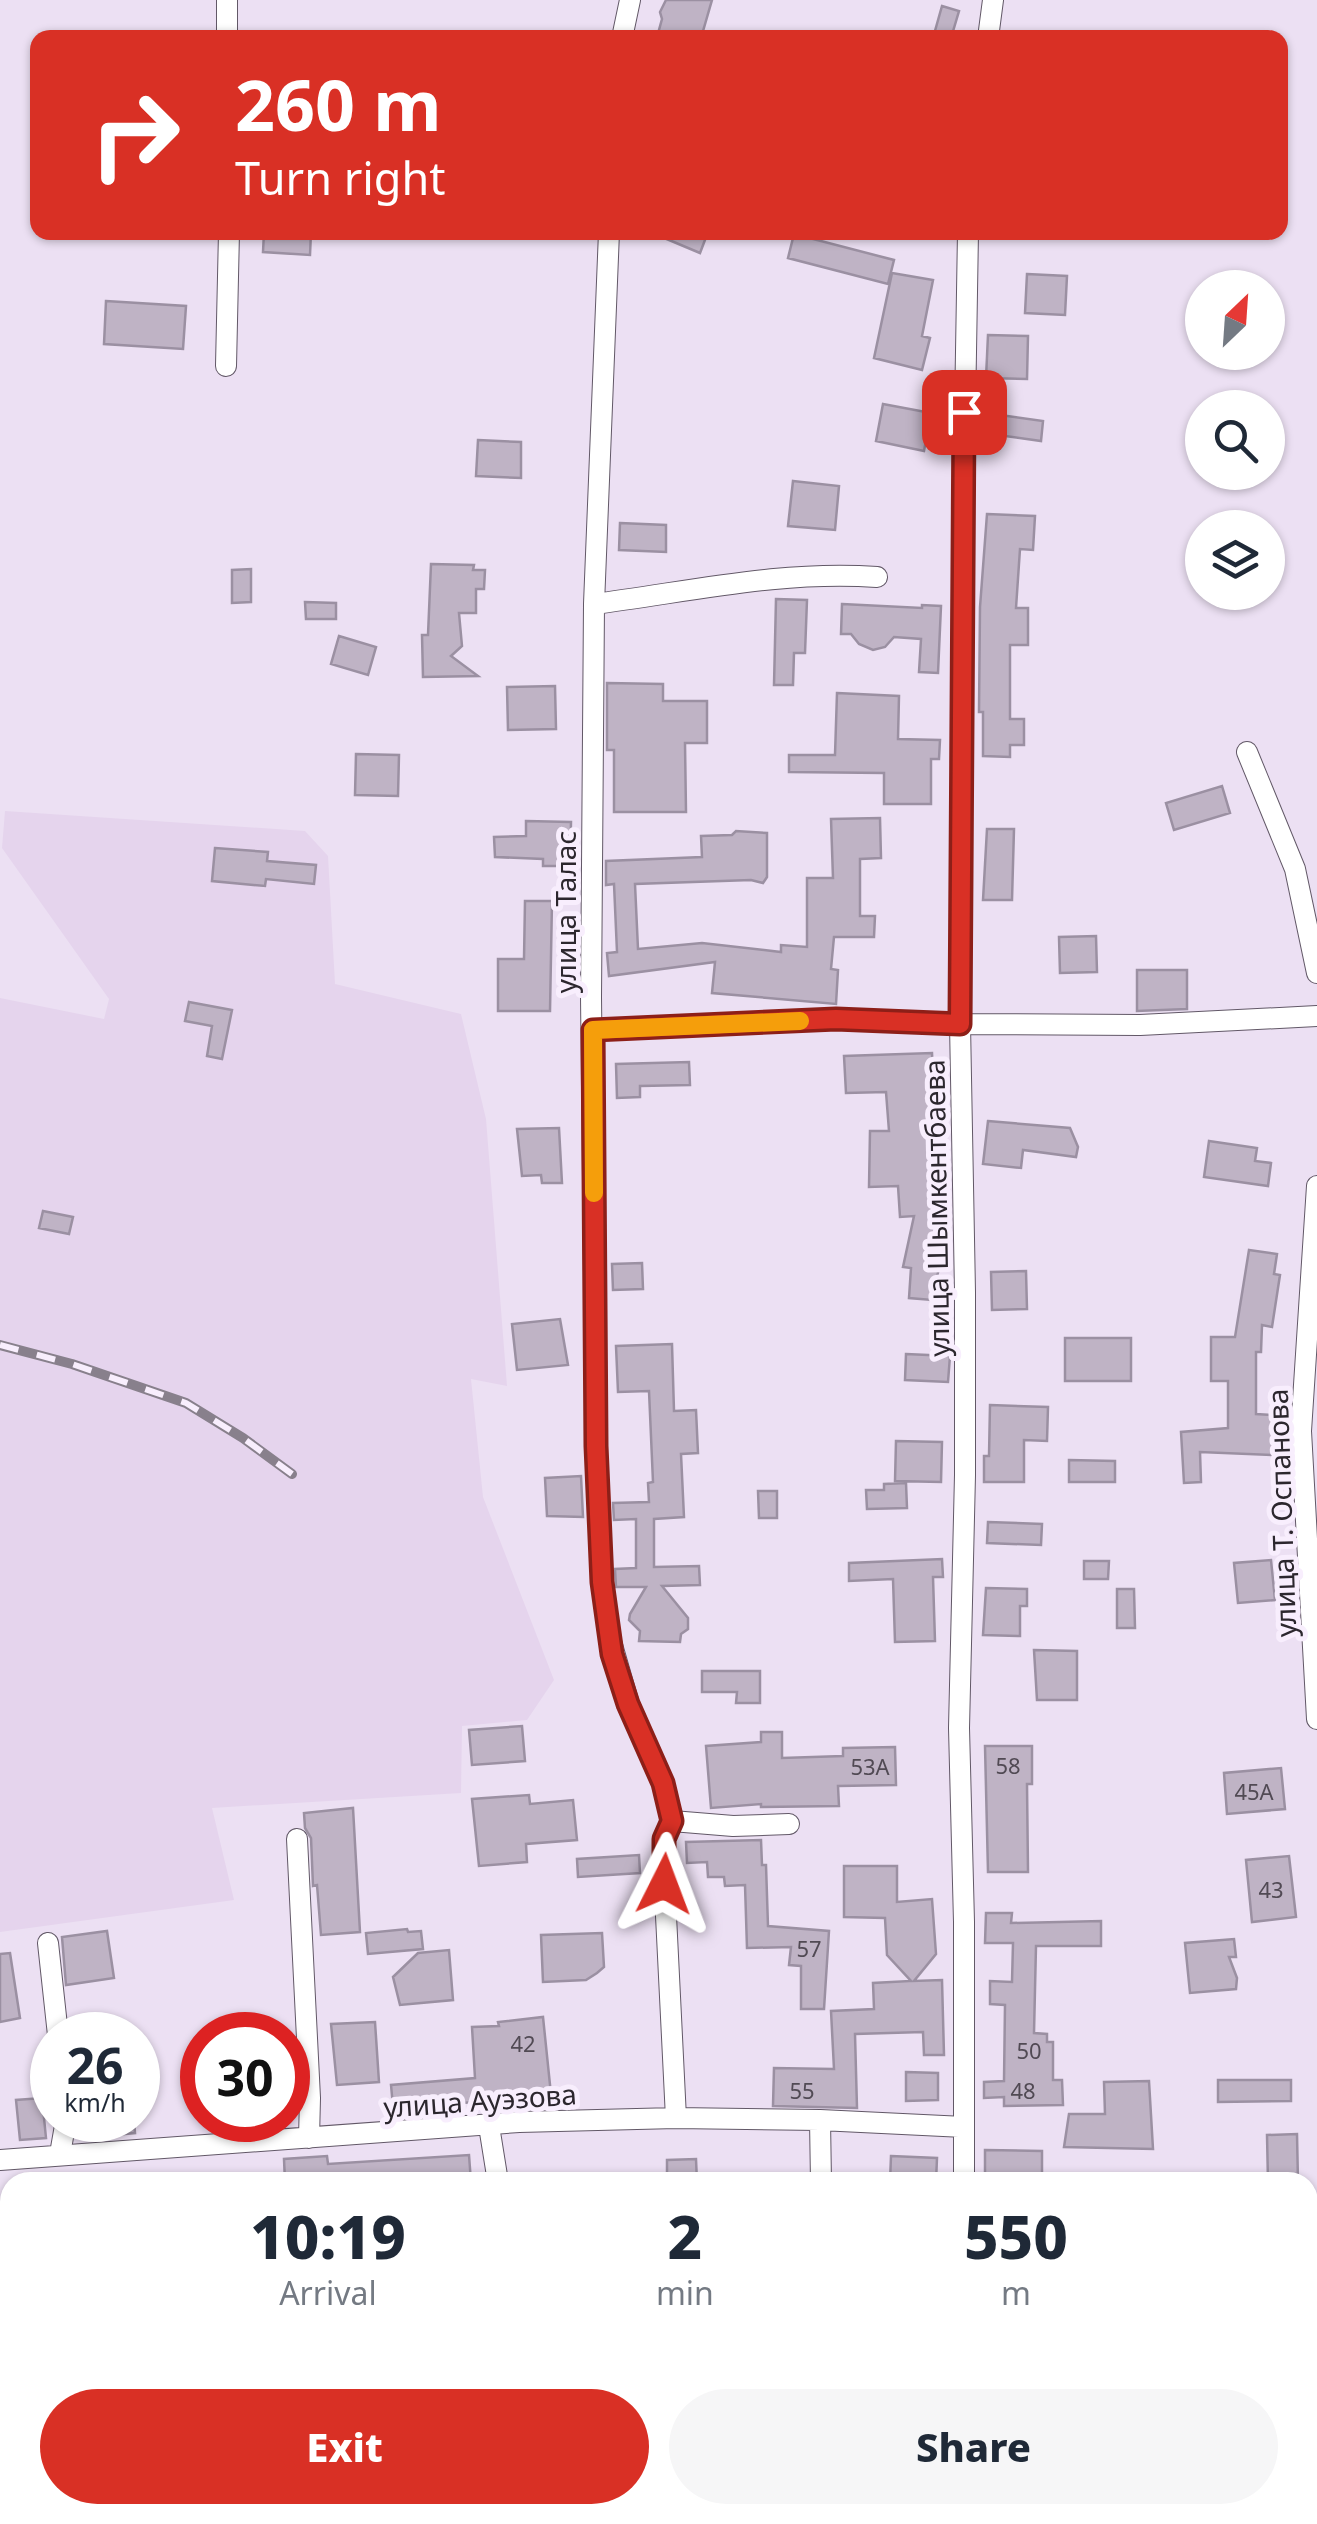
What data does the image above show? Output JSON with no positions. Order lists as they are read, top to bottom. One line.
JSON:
{"streets":{"street":["улица Талас","улица Шымкентбаева","улица Т. Оспанова","улица Ауэзова"]},"crossings":[["улица Талас","улица Ауэзова"],["улица Шымкентбаева","улица Ауэзова"]],"house_numbers":["58","53А","45А","43","57","42","50","55","48"],"north":"top right","page":{"turn":["260 m","Turn right"],"speed":"26 km/h","limit":"30","eta":["10:19","Arrival","2","min","550","m"],"buttons":["Exit","Share"]}}
